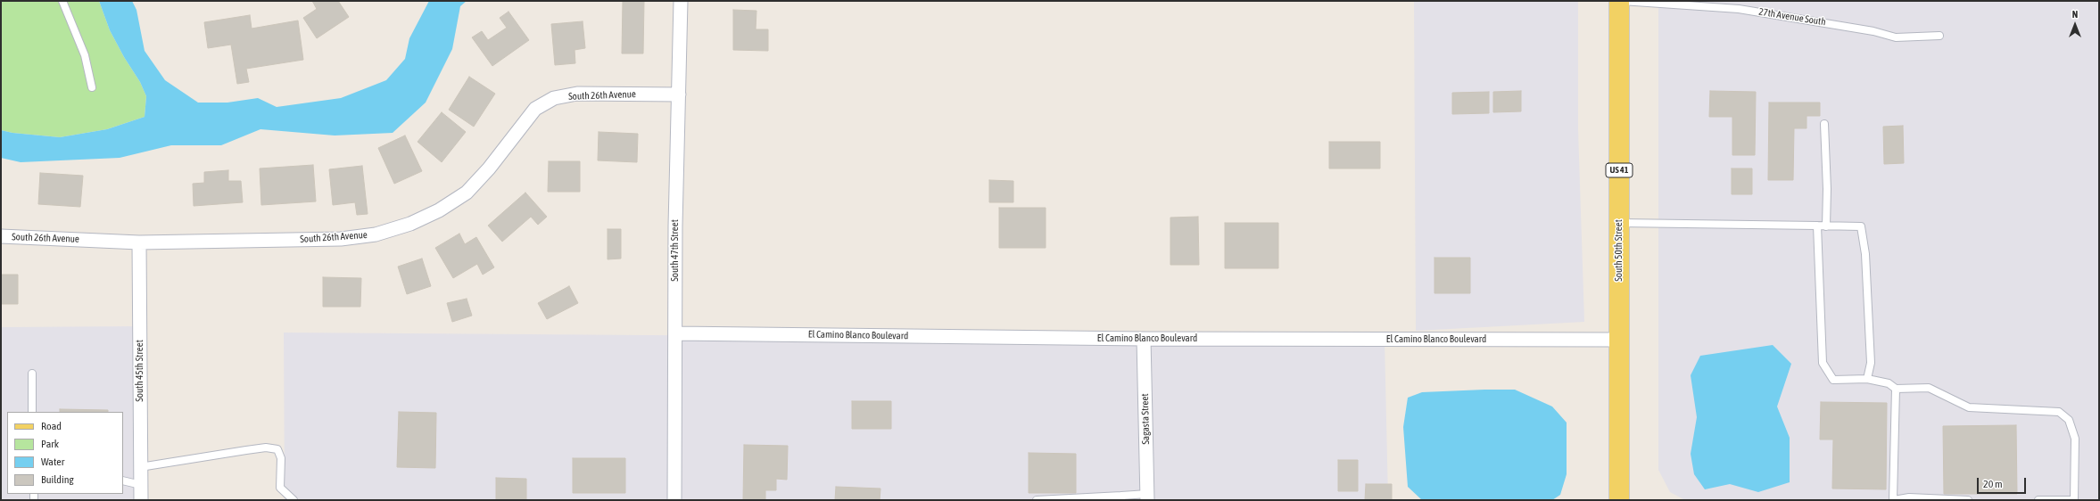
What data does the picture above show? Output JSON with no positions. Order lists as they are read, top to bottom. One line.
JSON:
{"streets":{"main road":["US 41","South 50th Street"],"street":["South 26th Avenue","South 47th Street","El Camino Blanco Boulevard","South 45th Street","Sagasta Street"],"lane":["27th Avenue South"]},"crossings":[["27th Avenue South","South 50th Street"],["South 26th Avenue","South 47th Street"],["South 26th Avenue","South 45th Street"],["South 47th Street","El Camino Blanco Boulevard"],["South 50th Street","El Camino Blanco Boulevard"],["El Camino Blanco Boulevard","Sagasta Street"]],"legend":["Road","Park","Water","Building"],"scale_bar":"20 m","north":"top"}
